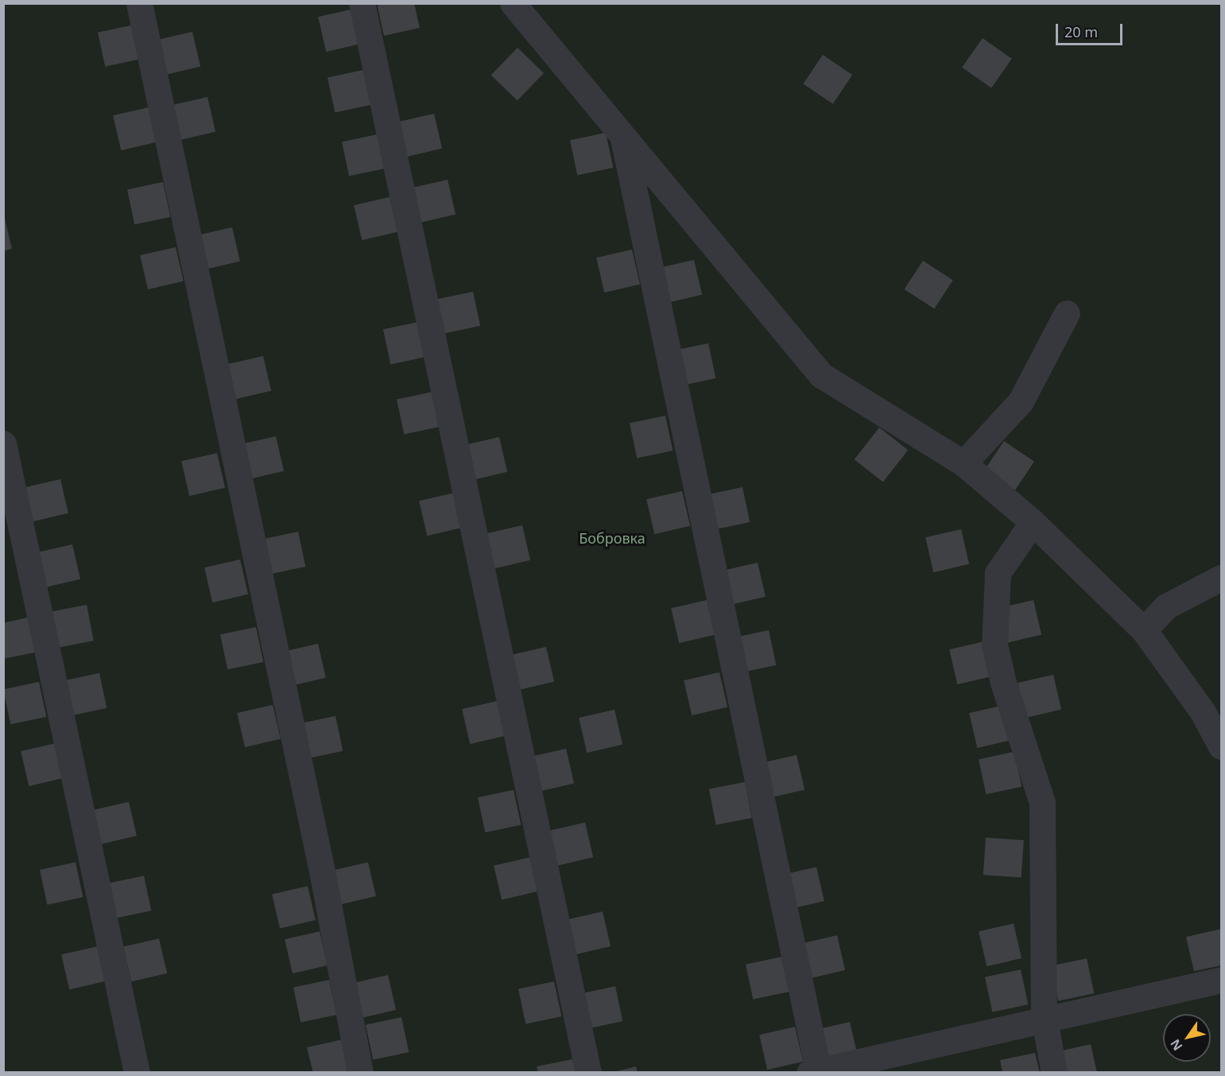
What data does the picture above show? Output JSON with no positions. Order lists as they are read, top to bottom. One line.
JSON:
{"parks":["Бобровка"],"scale_bar":"20 m","north":"bottom left"}
